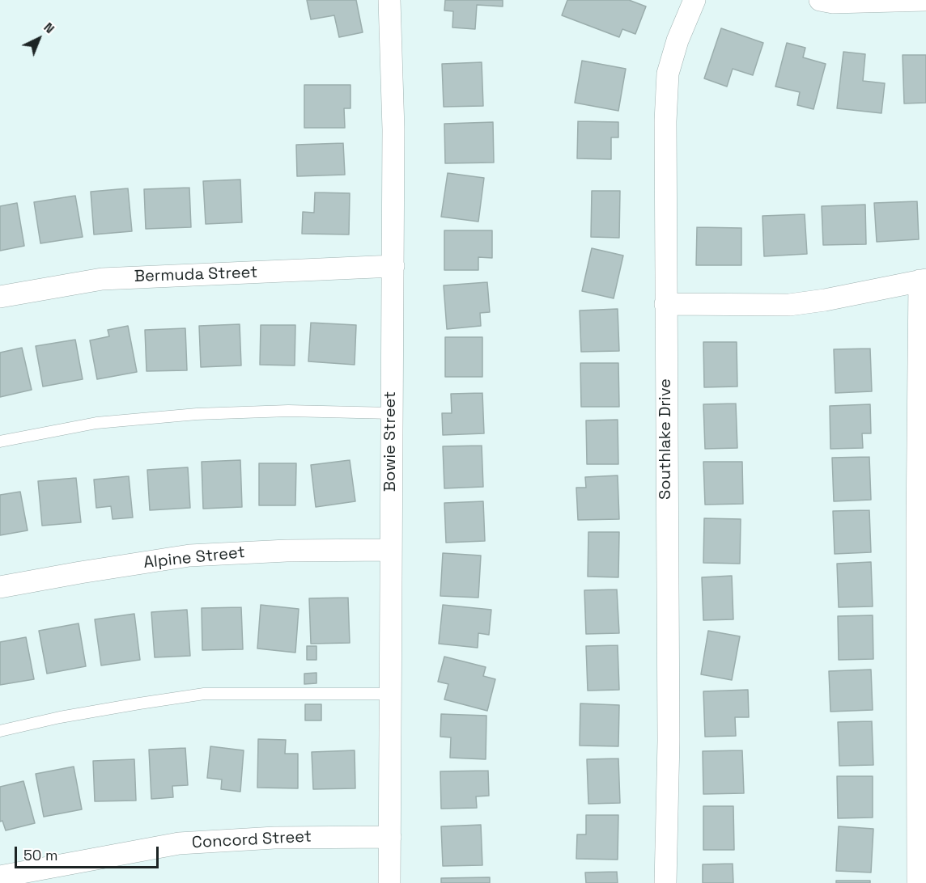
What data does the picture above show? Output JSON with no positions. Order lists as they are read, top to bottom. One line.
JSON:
{"streets":{"street":["Bermuda Street","Southlake Drive","Bowie Street","Alpine Street","Concord Street"]},"crossings":[["Bermuda Street","Bowie Street"],["Bowie Street","Alpine Street"],["Bowie Street","Concord Street"]],"scale_bar":"50 m","north":"top right"}
